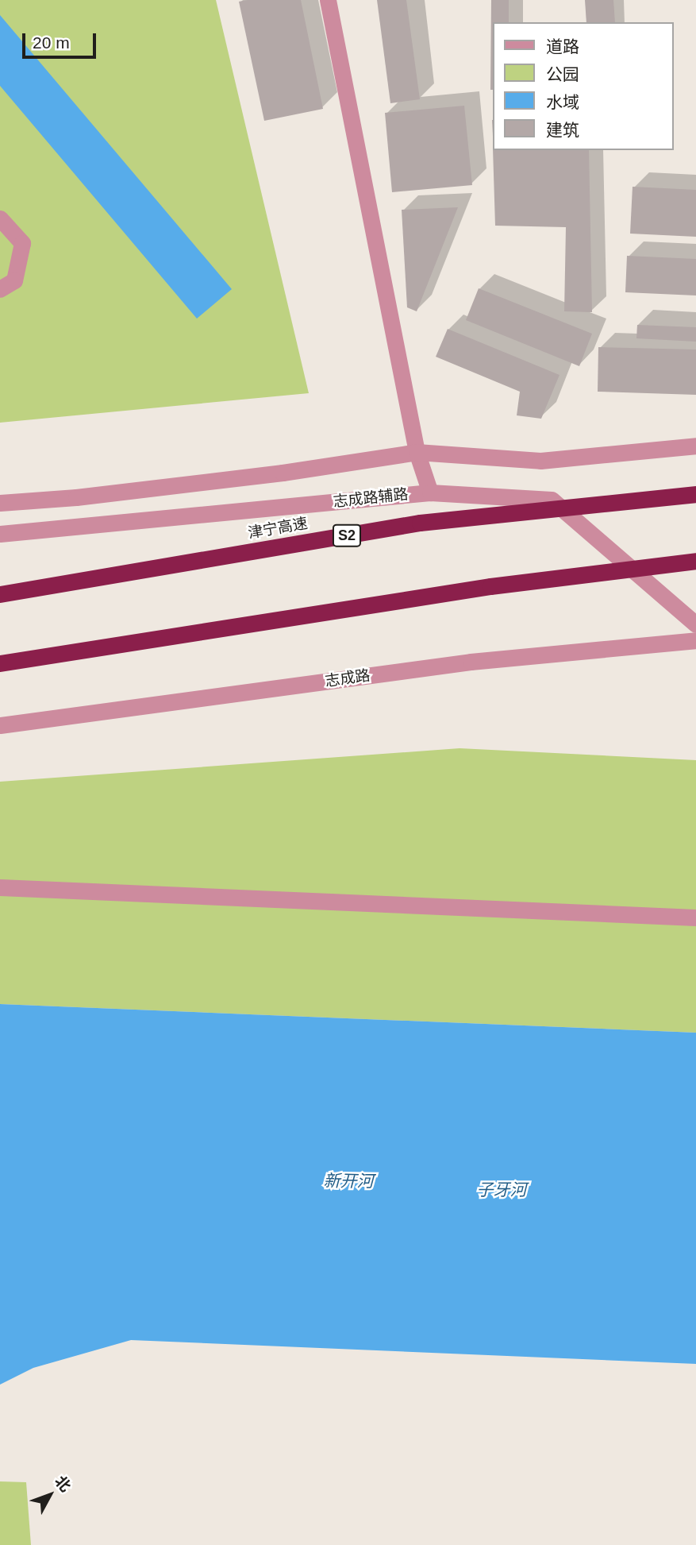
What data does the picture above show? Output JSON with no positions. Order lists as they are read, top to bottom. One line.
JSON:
{"streets":{"highway":["津宁高速","S2"],"street":["志成路辅路","志成路"]},"water":["新开河","子牙河"],"legend":["道路","公园","水域","建筑"],"scale_bar":"20 m","north":"top right"}
